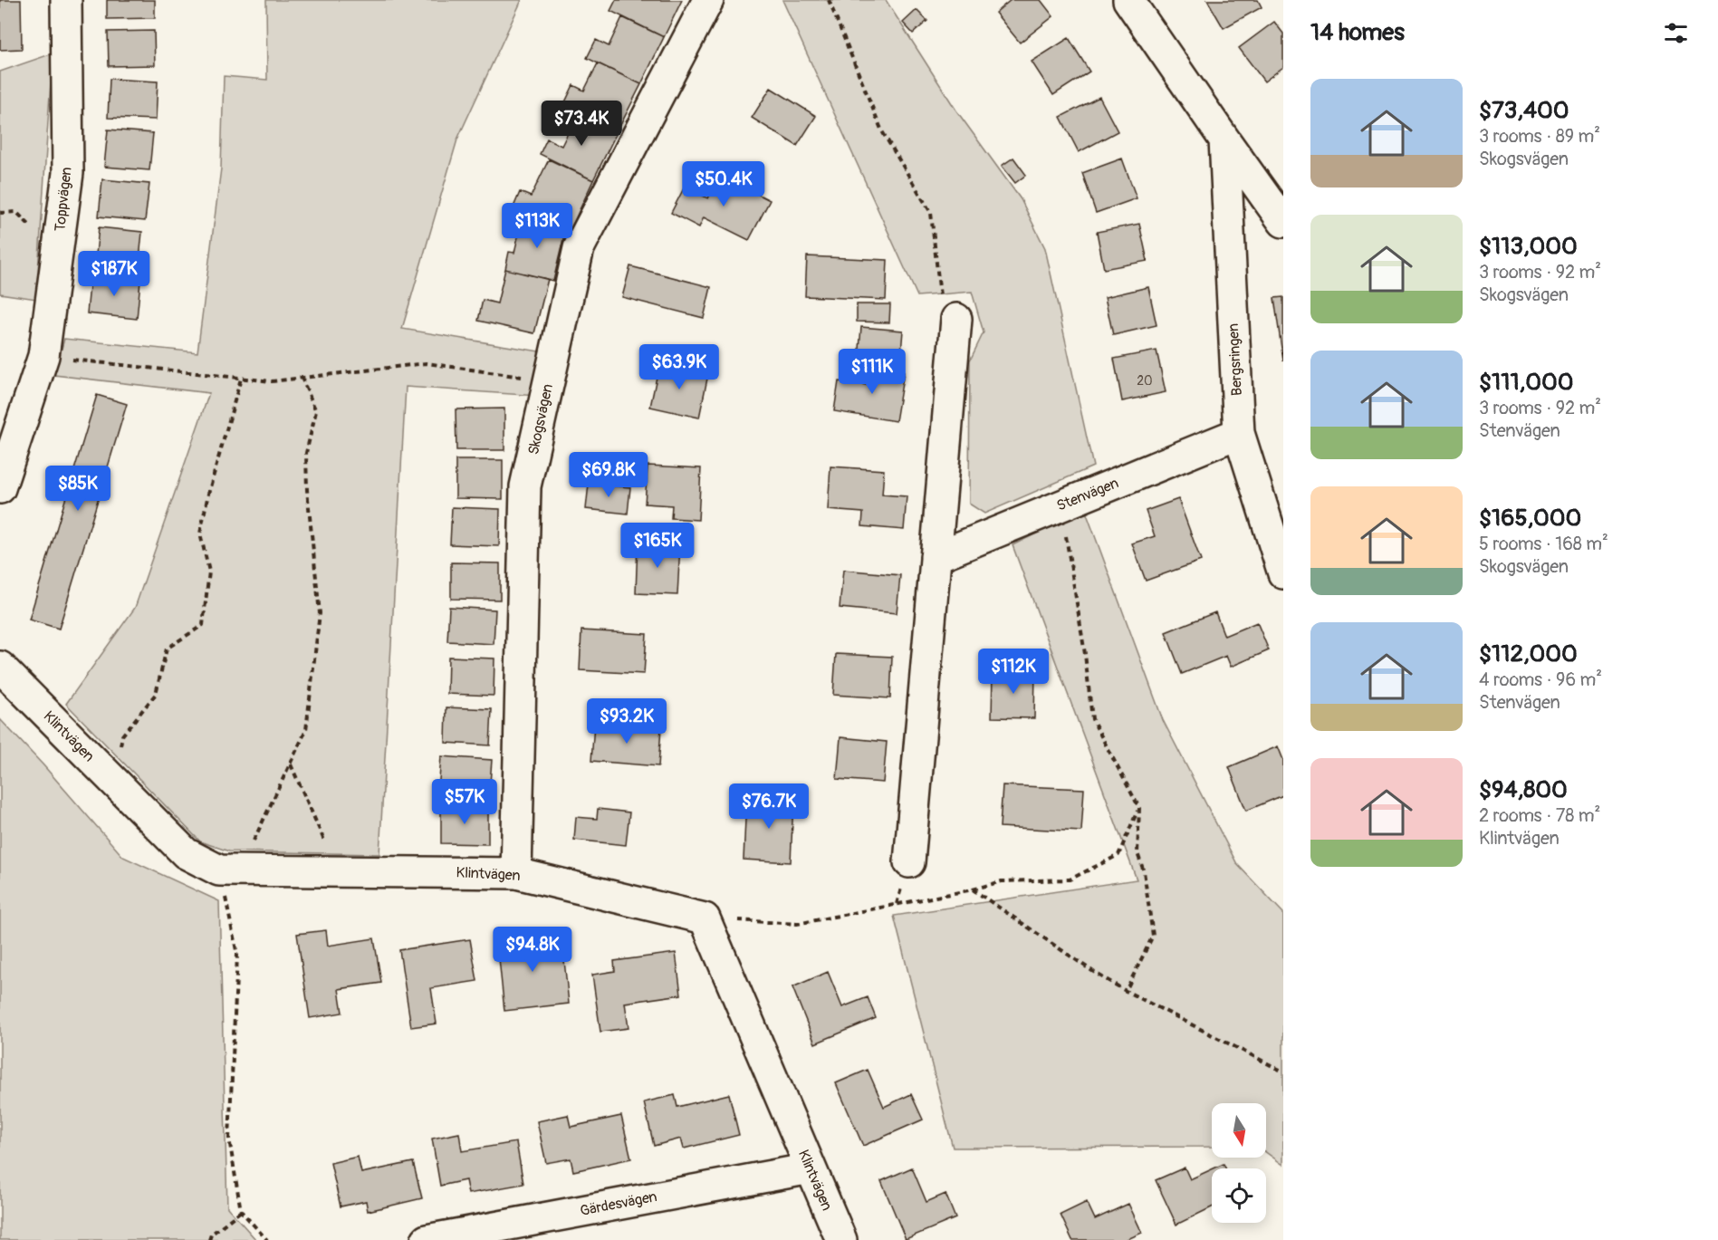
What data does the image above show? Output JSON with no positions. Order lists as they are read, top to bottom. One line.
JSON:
{"streets":{"street":["Toppvägen","Bergsringen","Skogsvägen","Stenvägen","Klintvägen","Gärdesvägen"]},"crossings":[["Bergsringen","Stenvägen"],["Skogsvägen","Klintvägen"],["Klintvägen","Gärdesvägen"]],"house_numbers":["20"],"north":"bottom","page":{"heading":"14 homes","list":[{"name":"$73,400","note":"3 rooms · 89 m² · Skogsvägen"},{"name":"$113,000","note":"3 rooms · 92 m² · Skogsvägen"},{"name":"$111,000","note":"3 rooms · 92 m² · Stenvägen"},{"name":"$165,000","note":"5 rooms · 168 m² · Skogsvägen"},{"name":"$112,000","note":"4 rooms · 96 m² · Stenvägen"},{"name":"$94,800","note":"2 rooms · 78 m² · Klintvägen"}],"price":["$73.4K","$50.4K","$113K","$187K","$63.9K","$111K","$69.8K","$85K","$165K","$112K","$93.2K","$57K","$76.7K","$94.8K"]}}
